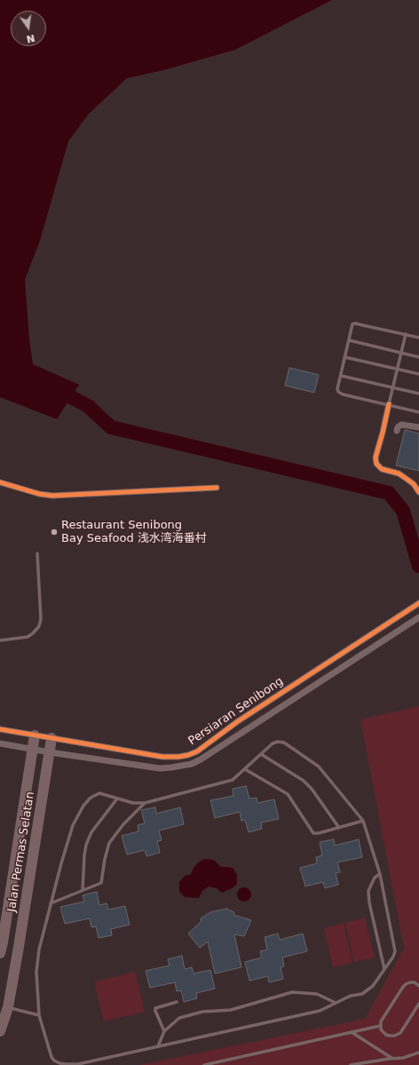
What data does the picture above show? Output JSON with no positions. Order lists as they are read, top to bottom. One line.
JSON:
{"streets":{"main road":["Jalan Permas Selatan"],"street":["Persiaran Senibong"]},"crossings":[["Persiaran Senibong","Jalan Permas Selatan"]],"places":["Restaurant Senibong Bay Seafood 浅水湾海番村"],"north":"bottom"}
